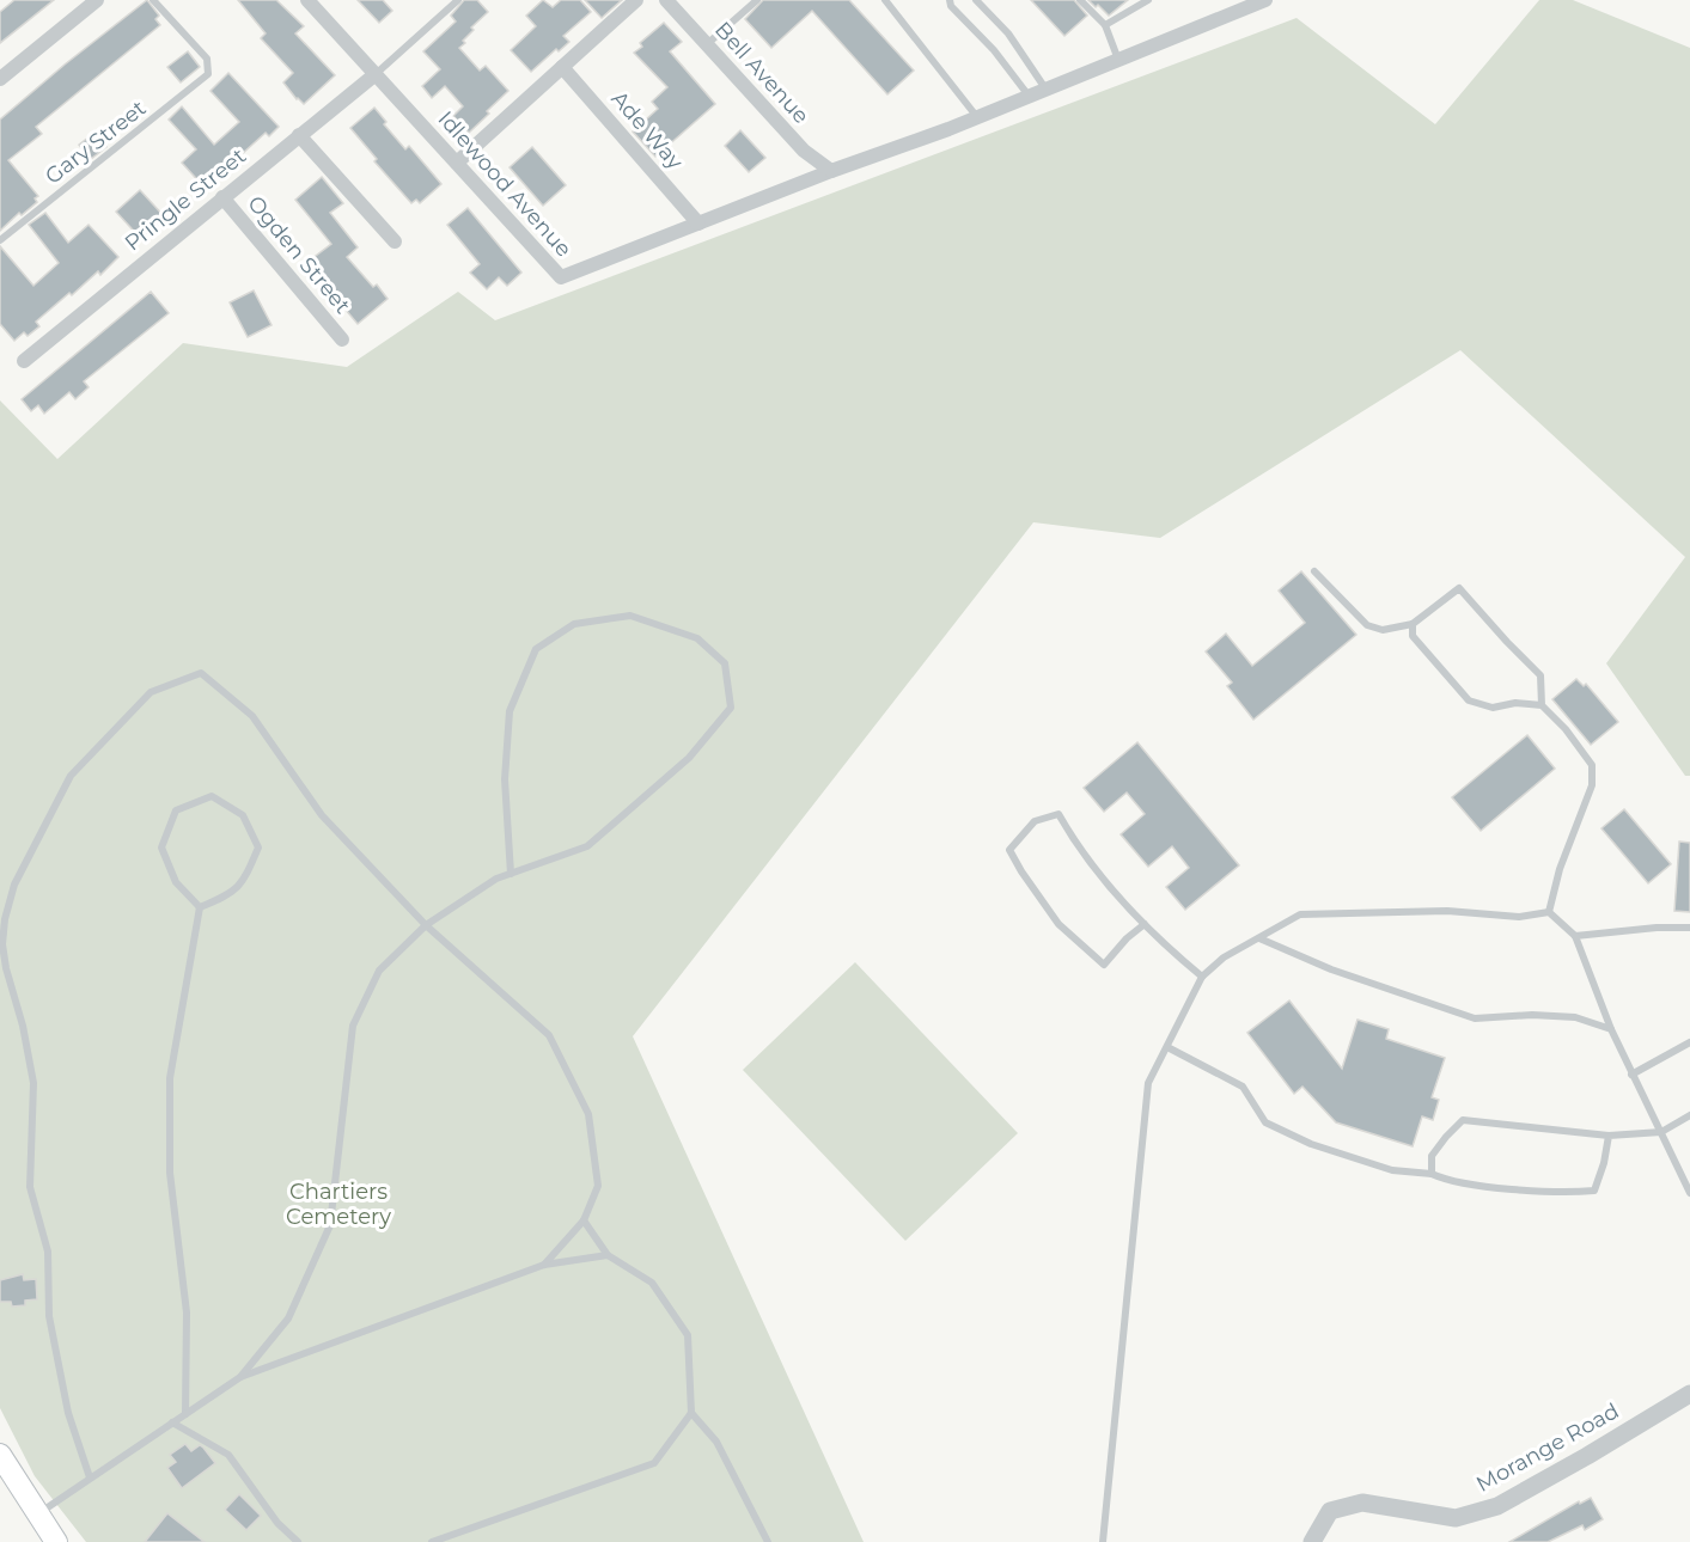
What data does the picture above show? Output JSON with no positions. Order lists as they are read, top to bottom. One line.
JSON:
{"streets":{"street":["Bell Avenue","Ade Way","Idlewood Avenue","Pringle Street","Ogden Street","Morange Road"],"lane":["Gary Street"]},"crossings":[["Bell Avenue","Idlewood Avenue"],["Ade Way","Idlewood Avenue"],["Idlewood Avenue","Pringle Street"],["Pringle Street","Ogden Street"]],"parks":["Chartiers Cemetery"]}
